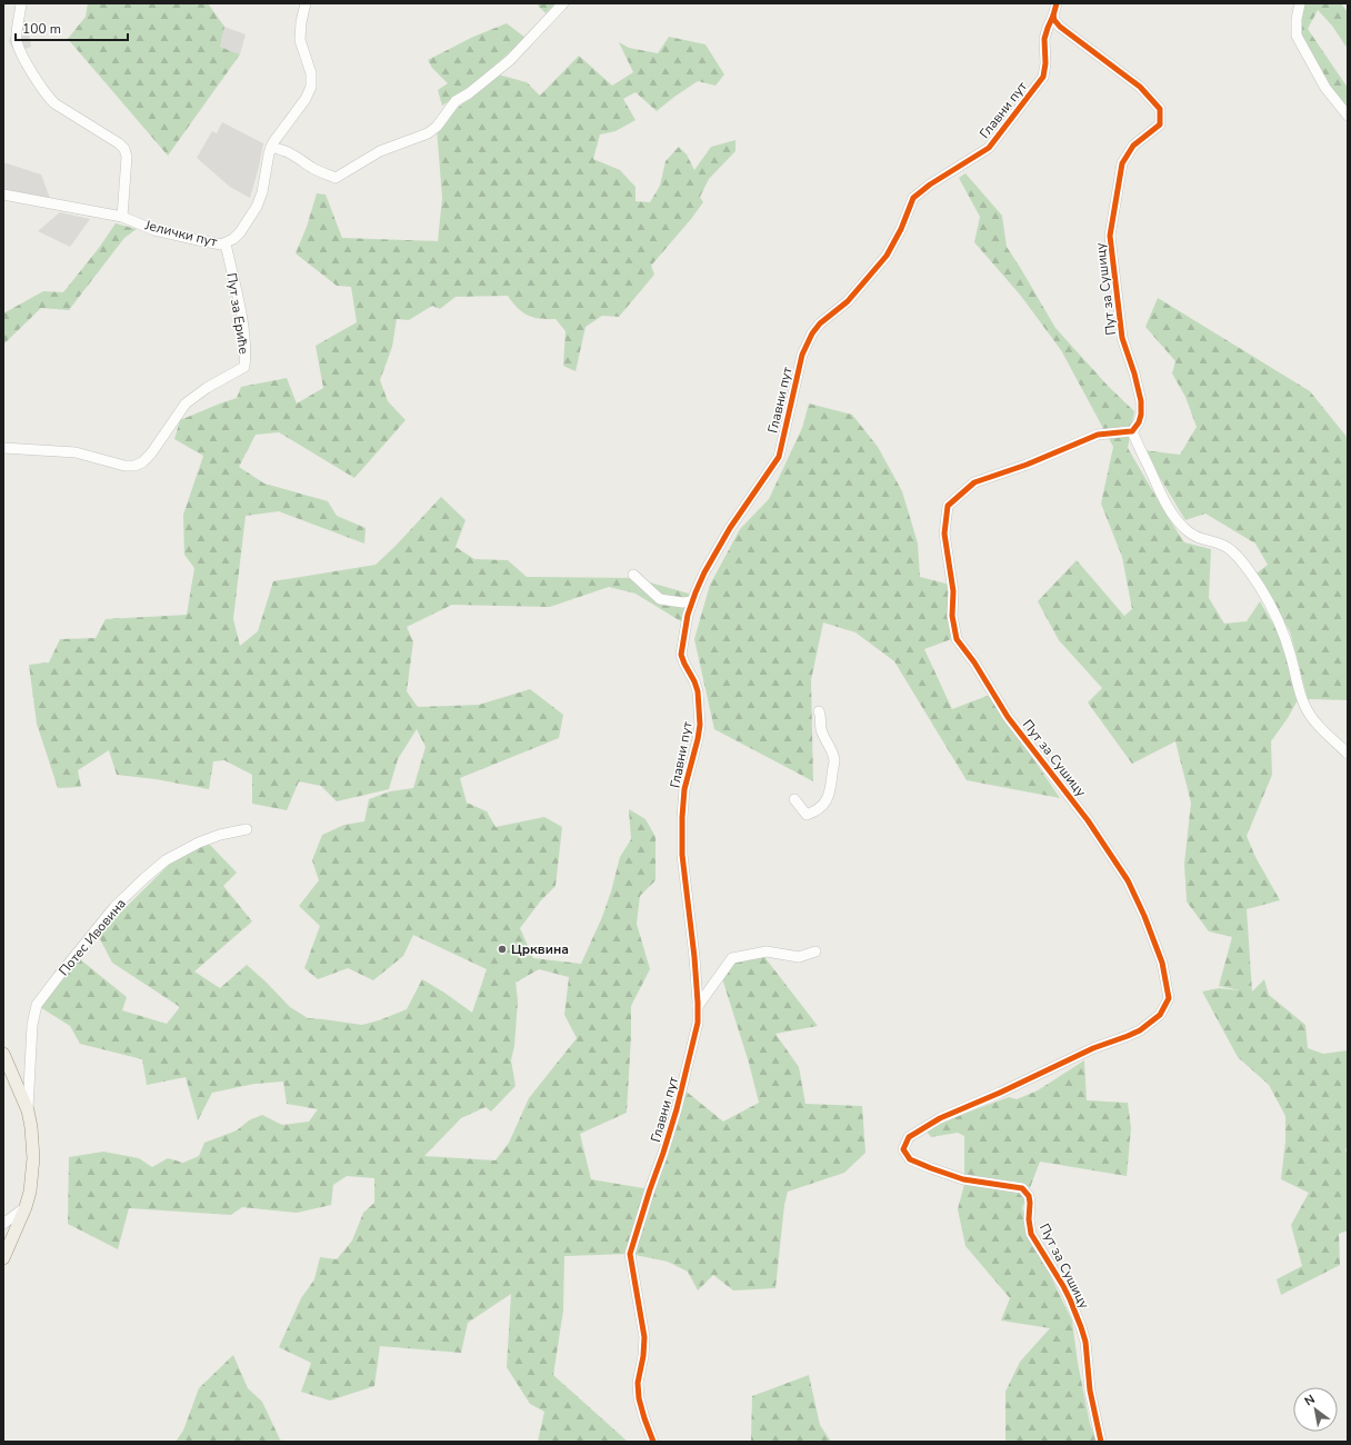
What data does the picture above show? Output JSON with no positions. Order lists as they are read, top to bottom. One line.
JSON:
{"streets":{"street":["Главни пут","Јелички пут","Пут за Сушицу","Пут за Ериће","Потес Ивовина"]},"crossings":[["Главни пут","Пут за Сушицу"],["Јелички пут","Пут за Ериће"]],"places":["Црквина"],"scale_bar":"100 m","north":"top left"}
